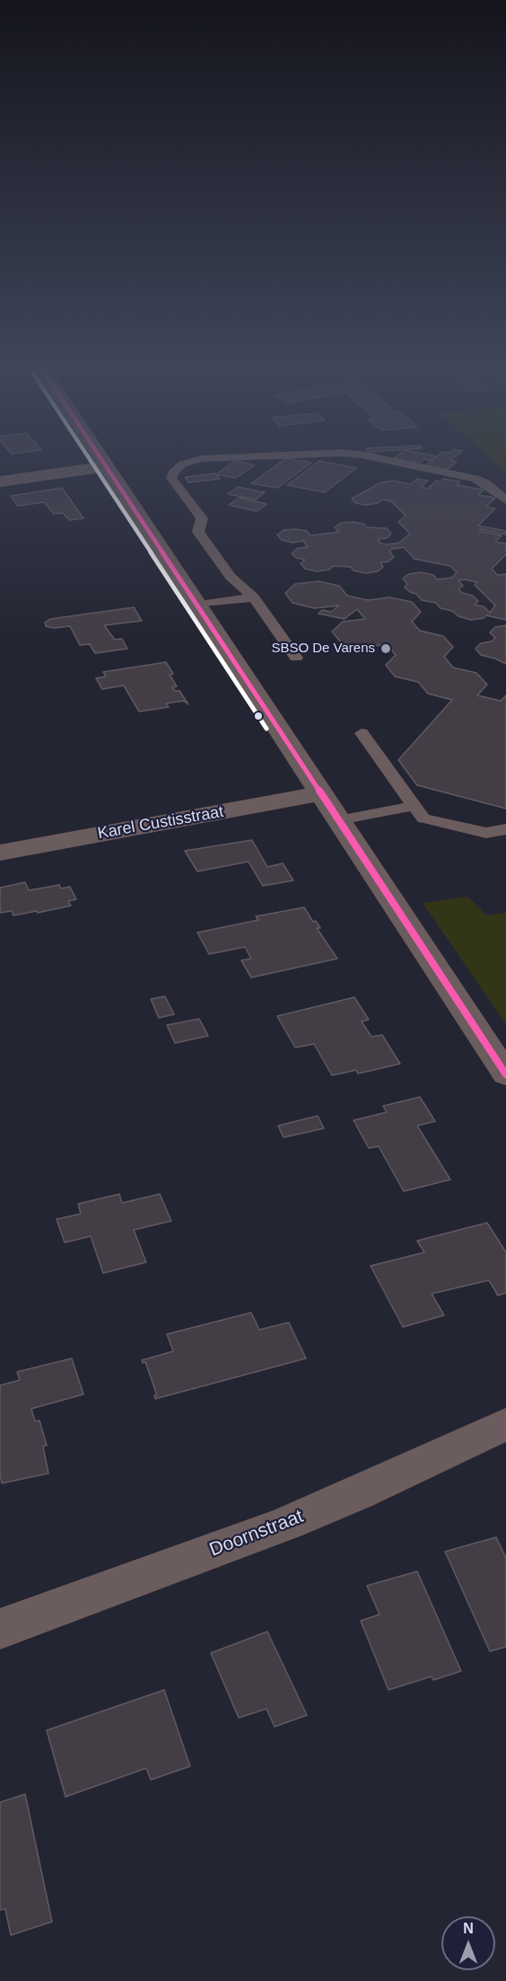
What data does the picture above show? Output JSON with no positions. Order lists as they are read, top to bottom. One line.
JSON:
{"streets":{"street":["Karel Custisstraat","Doornstraat"]},"places":["SBSO De Varens"],"north":"top"}
